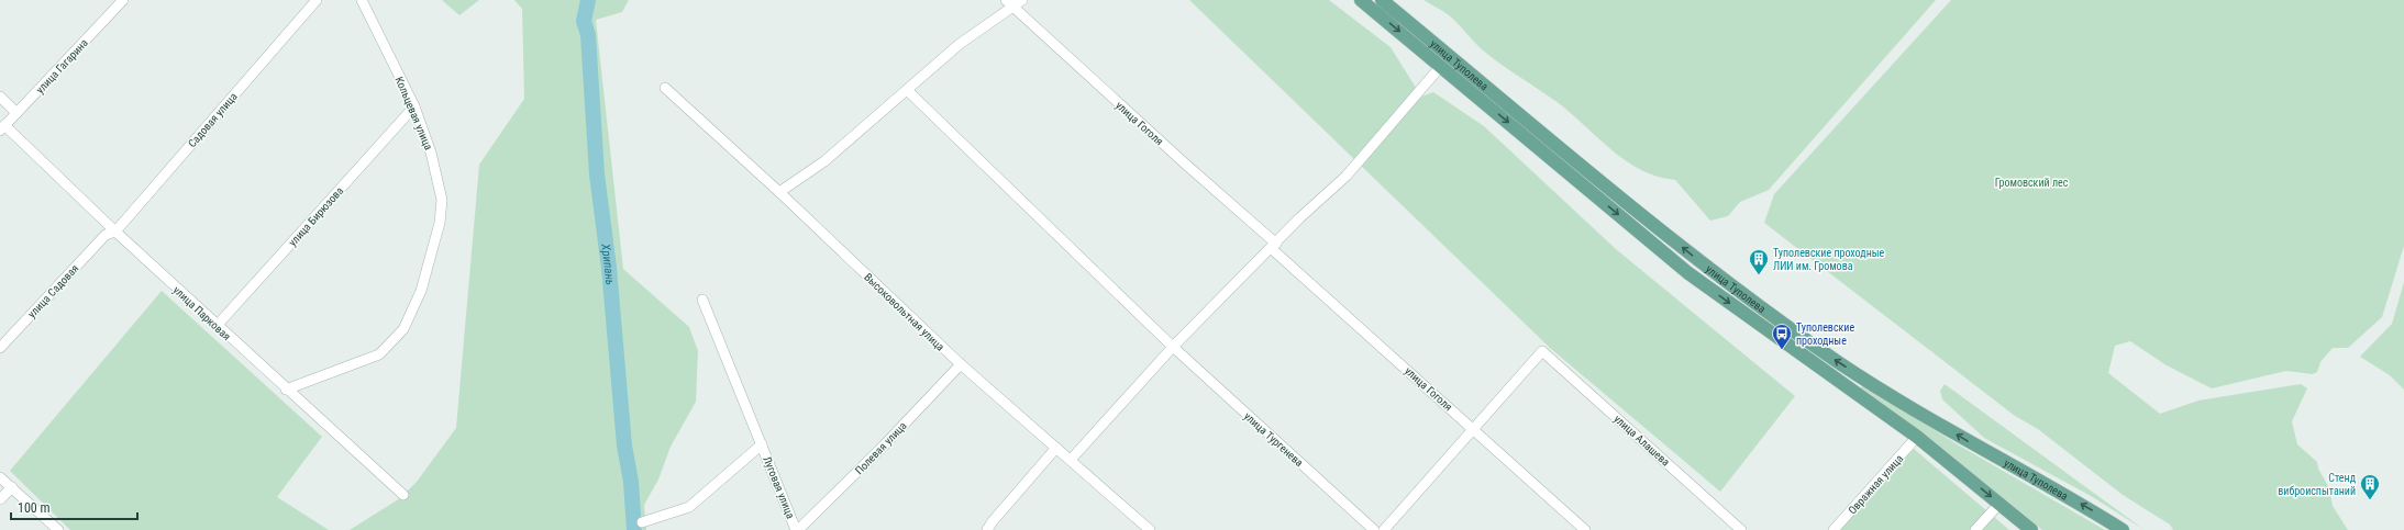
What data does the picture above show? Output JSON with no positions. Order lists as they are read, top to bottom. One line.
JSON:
{"streets":{"main road":["улица Туполева"],"street":["улица Гагарина","Кольцевая улица","Садовая улица","улица Гоголя","улица Бирюзова","улица Садовая","Высоковольтная улица","улица Парковая","улица Тургенева","улица Алашева","Полевая улица","Овражная улица","Луговая улица"]},"crossings":[["улица Туполева","Овражная улица"],["улица Гагарина","улица Парковая"],["Кольцевая улица","улица Бирюзова"],["Кольцевая улица","улица Парковая"],["Садовая улица","улица Садовая"],["Садовая улица","улица Парковая"],["улица Гоголя","улица Алашева"],["улица Бирюзова","улица Парковая"],["улица Садовая","улица Парковая"],["Высоковольтная улица","Полевая улица"],["Полевая улица","Луговая улица"]],"water":["Хрипань"],"parks":["Громовский лес"],"places":{"building":["Туполевские проходные ЛИИ им. Громова","Стенд виброиспытаний"],"bus stop":["Туполевские проходные"]},"scale_bar":"100 m"}
